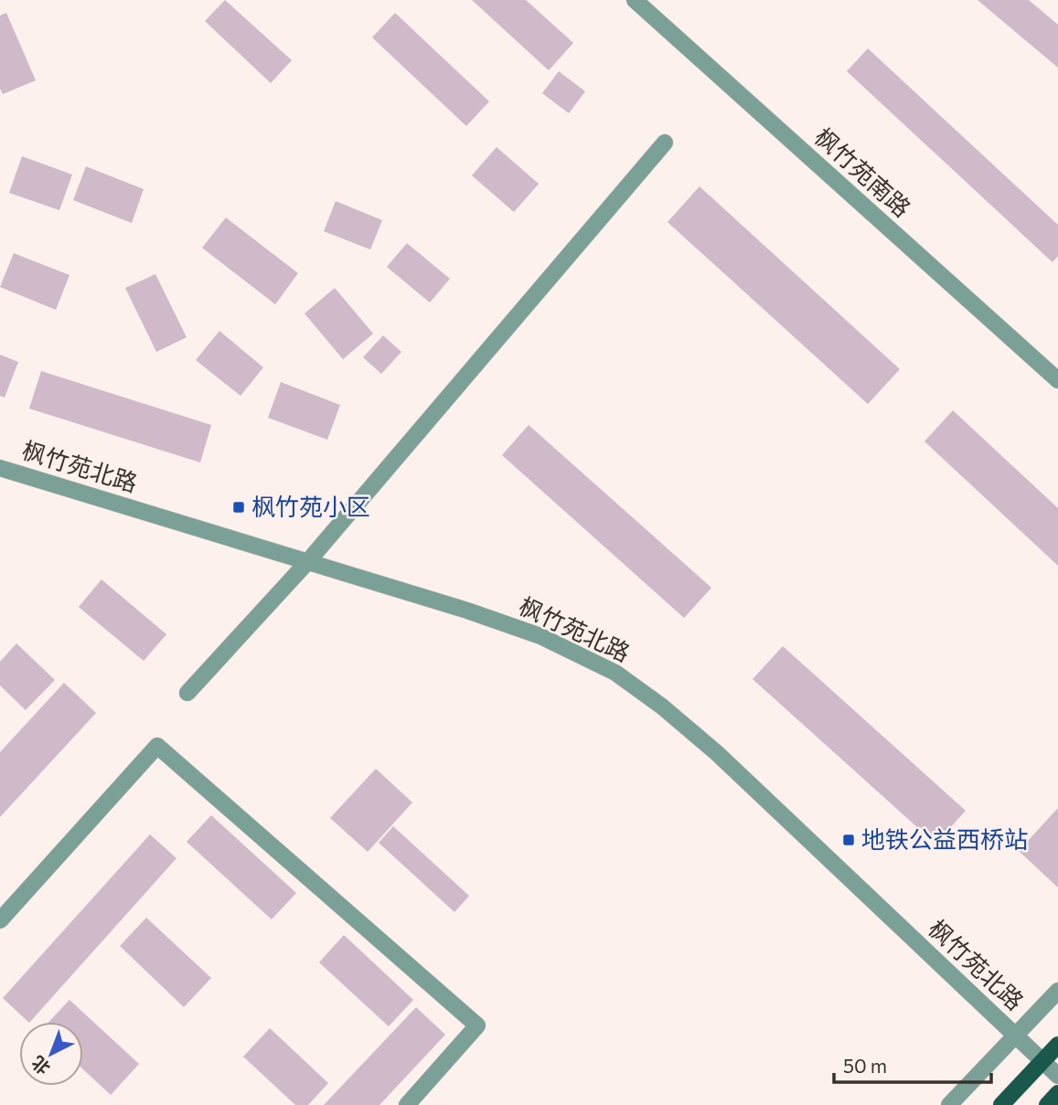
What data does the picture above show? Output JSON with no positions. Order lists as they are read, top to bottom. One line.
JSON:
{"streets":{"street":["枫竹苑南路","枫竹苑北路"]},"places":{"transit":["枫竹苑小区","地铁公益西桥站"]},"scale_bar":"50 m","north":"bottom left"}
